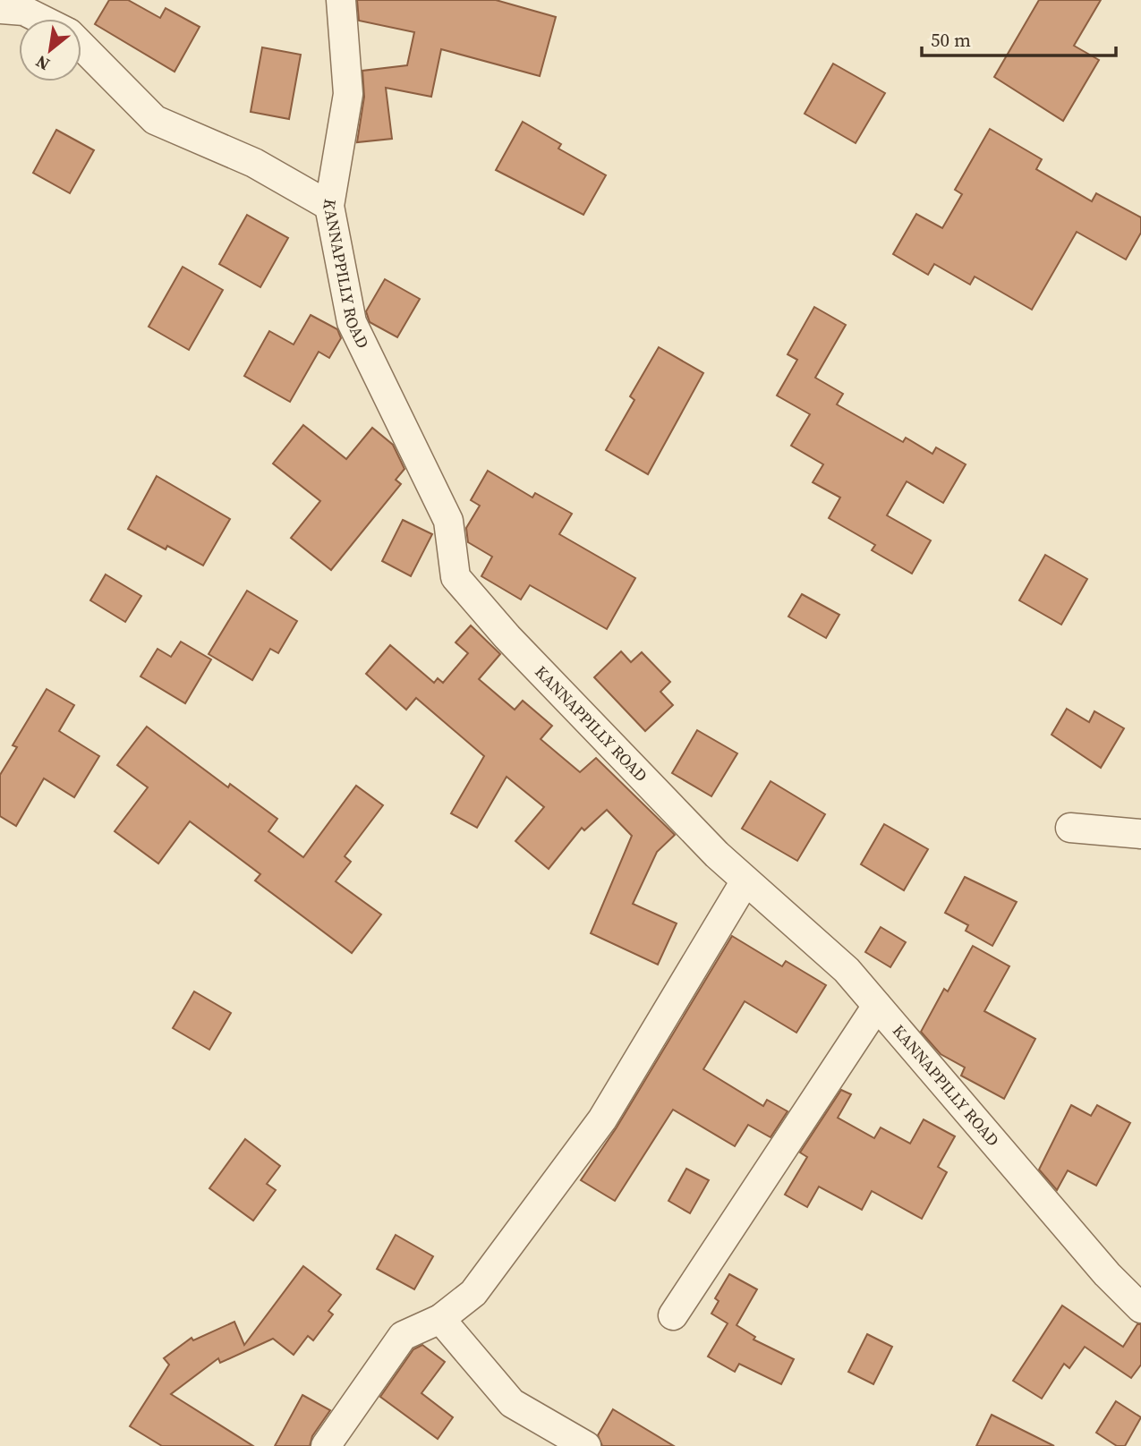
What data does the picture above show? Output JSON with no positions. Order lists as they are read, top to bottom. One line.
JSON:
{"streets":{"street":["KANNAPPILLY ROAD"]},"scale_bar":"50 m","north":"bottom left"}
